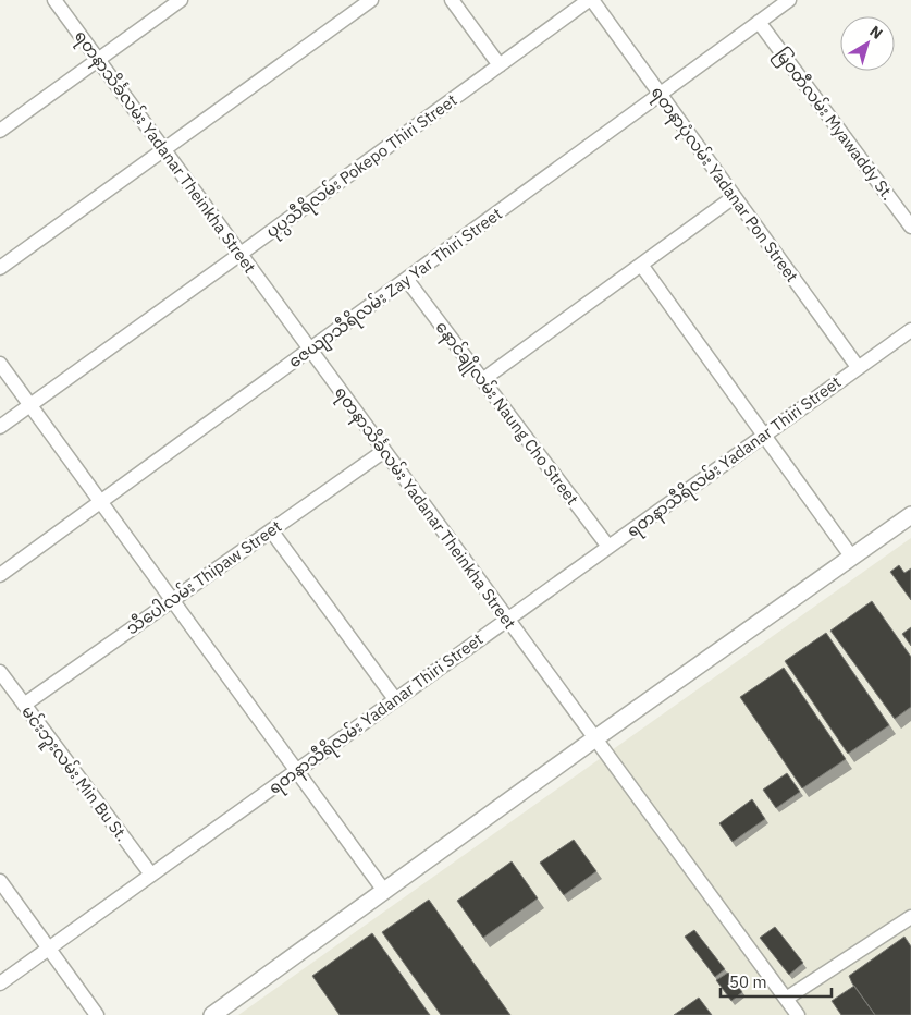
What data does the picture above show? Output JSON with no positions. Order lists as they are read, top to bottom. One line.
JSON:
{"streets":{"street":["မြဝတီလမ်း Myawaddy St.","ရတနာသိင်္ခလမ်း Yadanar Theinkha Street","ပုပ္ပသီရိလမ်း Pokepo Thiri Street","ရတနာပုံလမ်း Yadanar Pon Street","ဇေယျာသီရိလမ်း Zay Yar Thiri Street","နောင်ချိုလမ်း Naung Cho Street","ရတနာသီရိလမ်း Yadanar Thiri Street","သီပေါလမ်း Thipaw Street","မင်းဘူးလမ်း Min Bu St."]},"crossings":[["မြဝတီလမ်း Myawaddy St.","ဇေယျာသီရိလမ်း Zay Yar Thiri Street"],["ရတနာသိင်္ခလမ်း Yadanar Theinkha Street","ပုပ္ပသီရိလမ်း Pokepo Thiri Street"],["ရတနာသိင်္ခလမ်း Yadanar Theinkha Street","ဇေယျာသီရိလမ်း Zay Yar Thiri Street"],["ရတနာသိင်္ခလမ်း Yadanar Theinkha Street","ရတနာသီရိလမ်း Yadanar Thiri Street"],["ရတနာသိင်္ခလမ်း Yadanar Theinkha Street","သီပေါလမ်း Thipaw Street"],["ပုပ္ပသီရိလမ်း Pokepo Thiri Street","ရတနာပုံလမ်း Yadanar Pon Street"],["ရတနာပုံလမ်း Yadanar Pon Street","ဇေယျာသီရိလမ်း Zay Yar Thiri Street"],["ရတနာပုံလမ်း Yadanar Pon Street","ရတနာသီရိလမ်း Yadanar Thiri Street"],["ဇေယျာသီရိလမ်း Zay Yar Thiri Street","နောင်ချိုလမ်း Naung Cho Street"],["နောင်ချိုလမ်း Naung Cho Street","ရတနာသီရိလမ်း Yadanar Thiri Street"],["ရတနာသီရိလမ်း Yadanar Thiri Street","မင်းဘူးလမ်း Min Bu St."],["သီပေါလမ်း Thipaw Street","မင်းဘူးလမ်း Min Bu St."]],"scale_bar":"50 m","north":"top right"}
